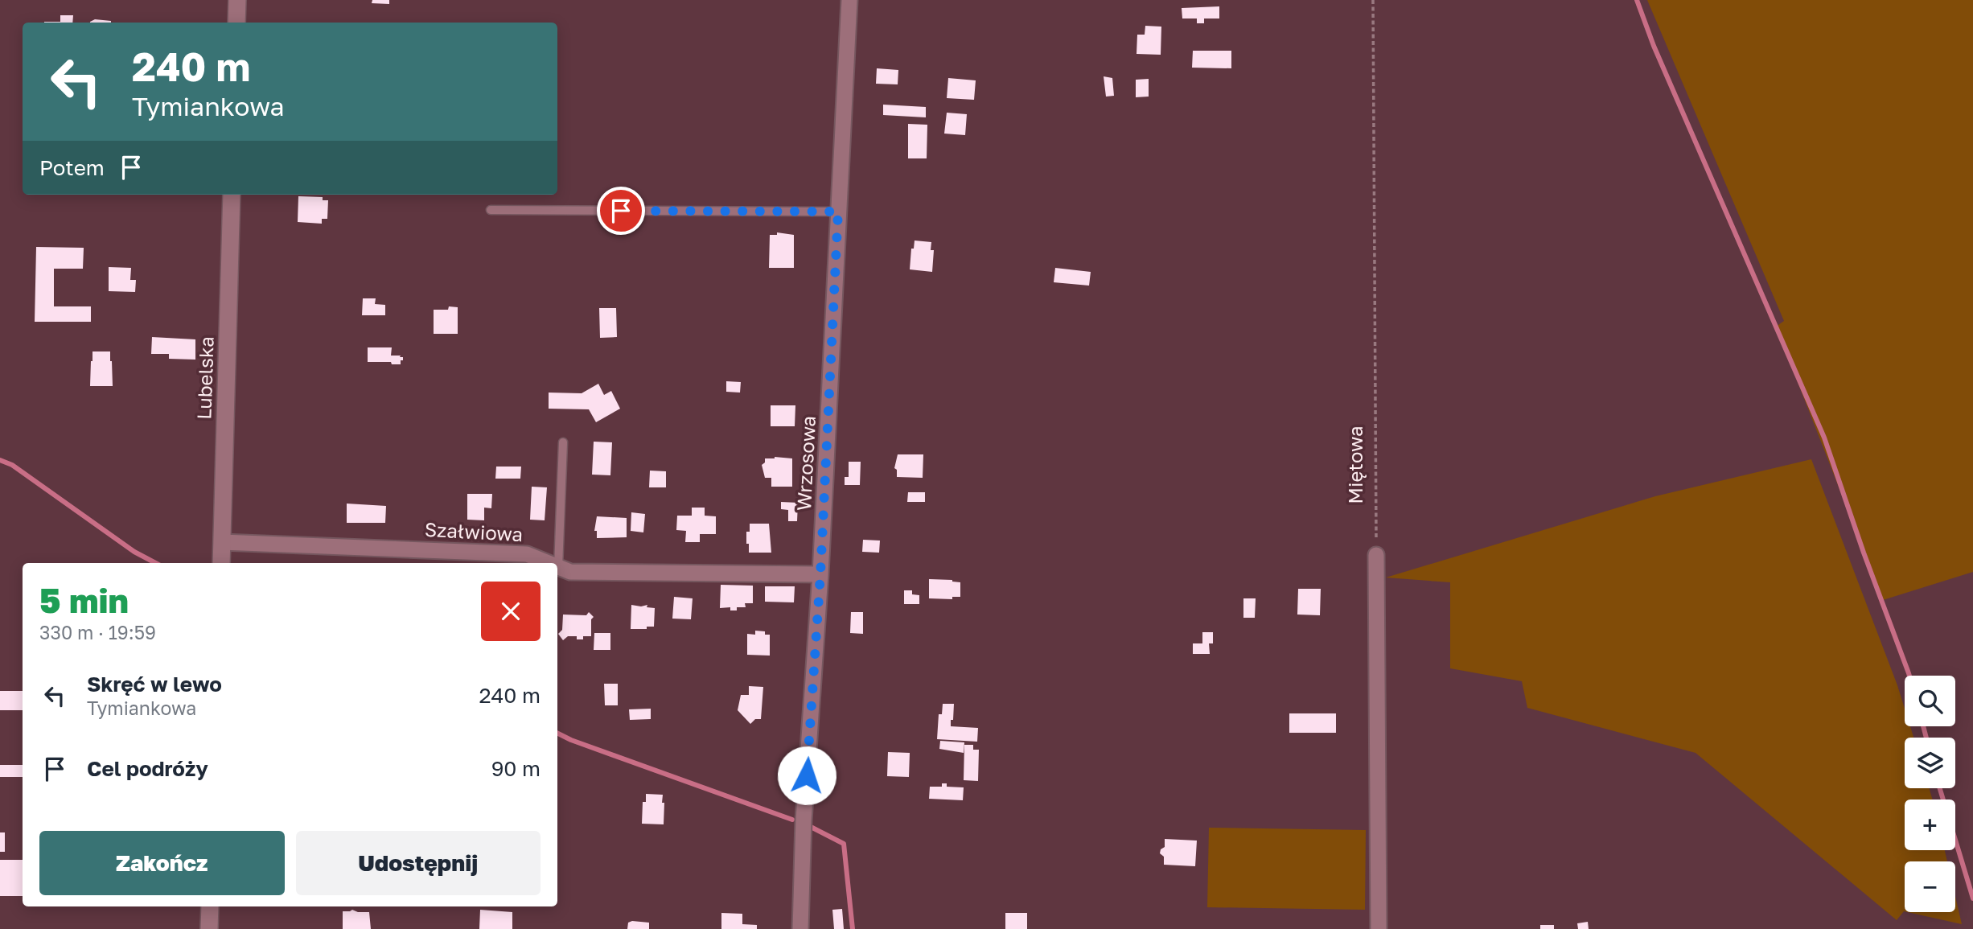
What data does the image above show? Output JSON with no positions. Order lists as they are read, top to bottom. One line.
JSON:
{"streets":{"main road":["Lubelska"],"street":["Wrzosowa","Szałwiowa"],"path":["Miętowa"]},"crossings":[["Lubelska","Szałwiowa"],["Wrzosowa","Szałwiowa"]],"page":{"turn":["240 m","Tymiankowa"],"then":"Potem","heading":["5 min","330 m · 19:59"],"list":[{"name":"Skręć w lewo","note":"Tymiankowa","value":"240 m"},{"name":"Cel podróży","value":"90 m"}],"map_buttons":["+","−"],"buttons":["Zakończ","Udostępnij"]}}
